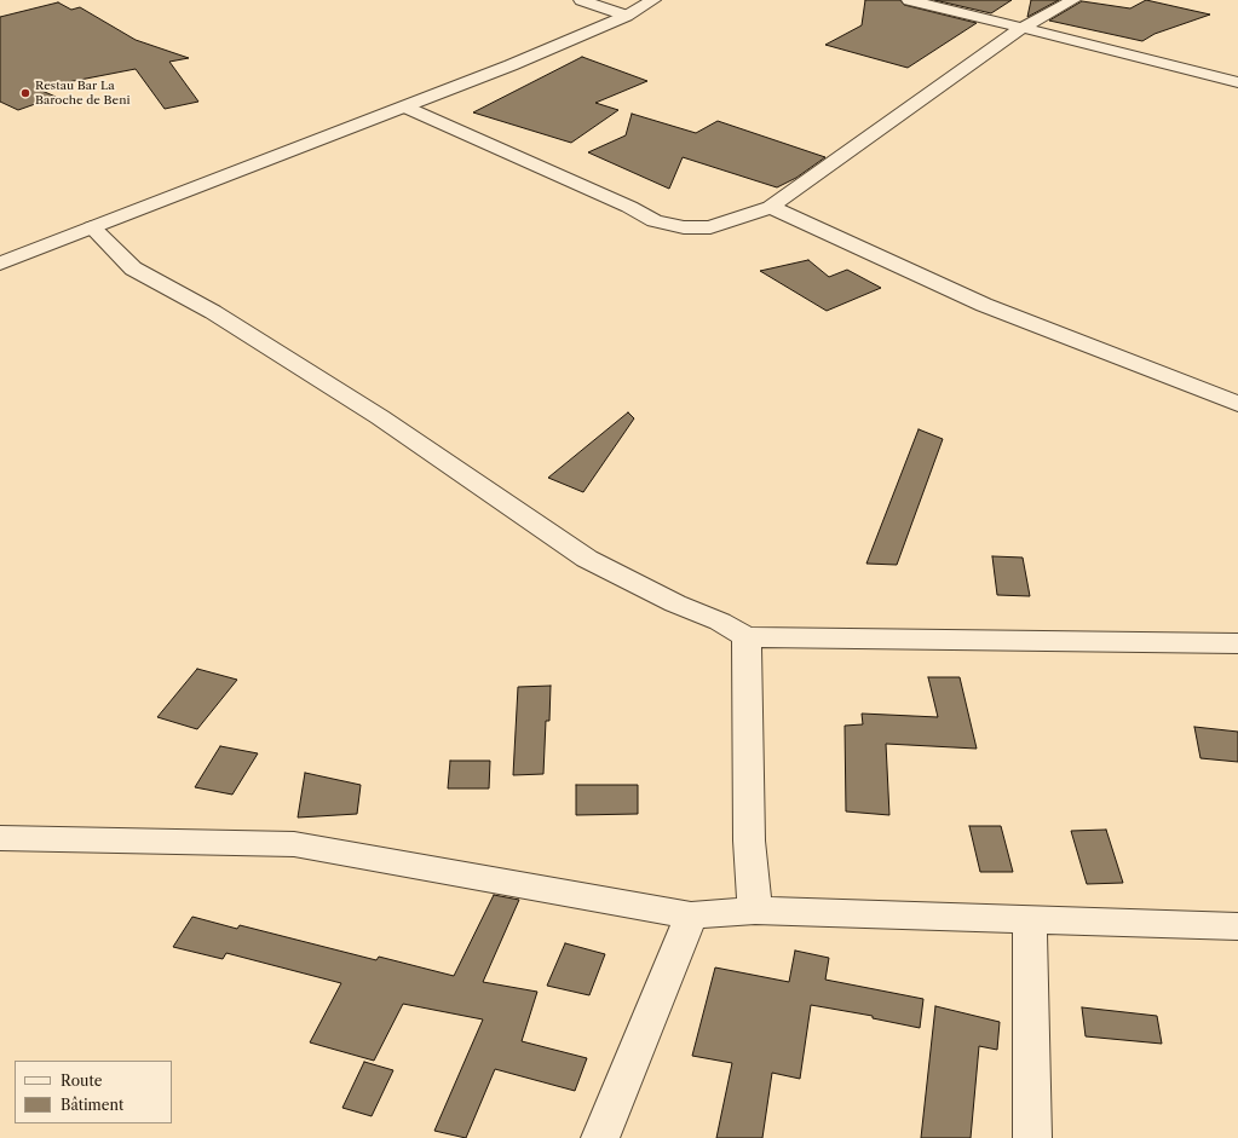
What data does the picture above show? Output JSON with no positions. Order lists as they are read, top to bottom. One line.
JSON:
{"places":["Restau Bar La Baroche de Beni"],"legend":["Route","Bâtiment"]}
